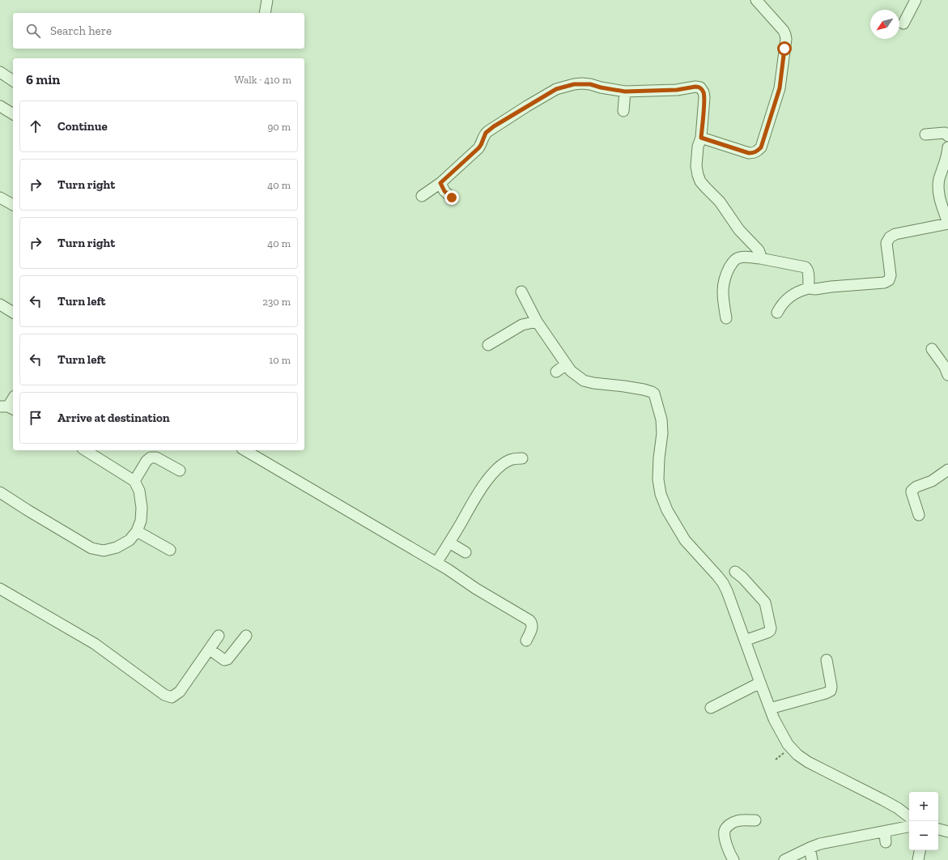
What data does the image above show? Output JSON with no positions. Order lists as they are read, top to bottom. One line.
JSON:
{"north":"bottom left","page":{"search":"Search here","heading":["6 min","Walk · 410 m"],"list":[["Continue","90 m"],["Turn right","40 m"],["Turn right","40 m"],["Turn left","230 m"],["Turn left","10 m"],"Arrive at destination"],"map_buttons":["+","−"]}}
